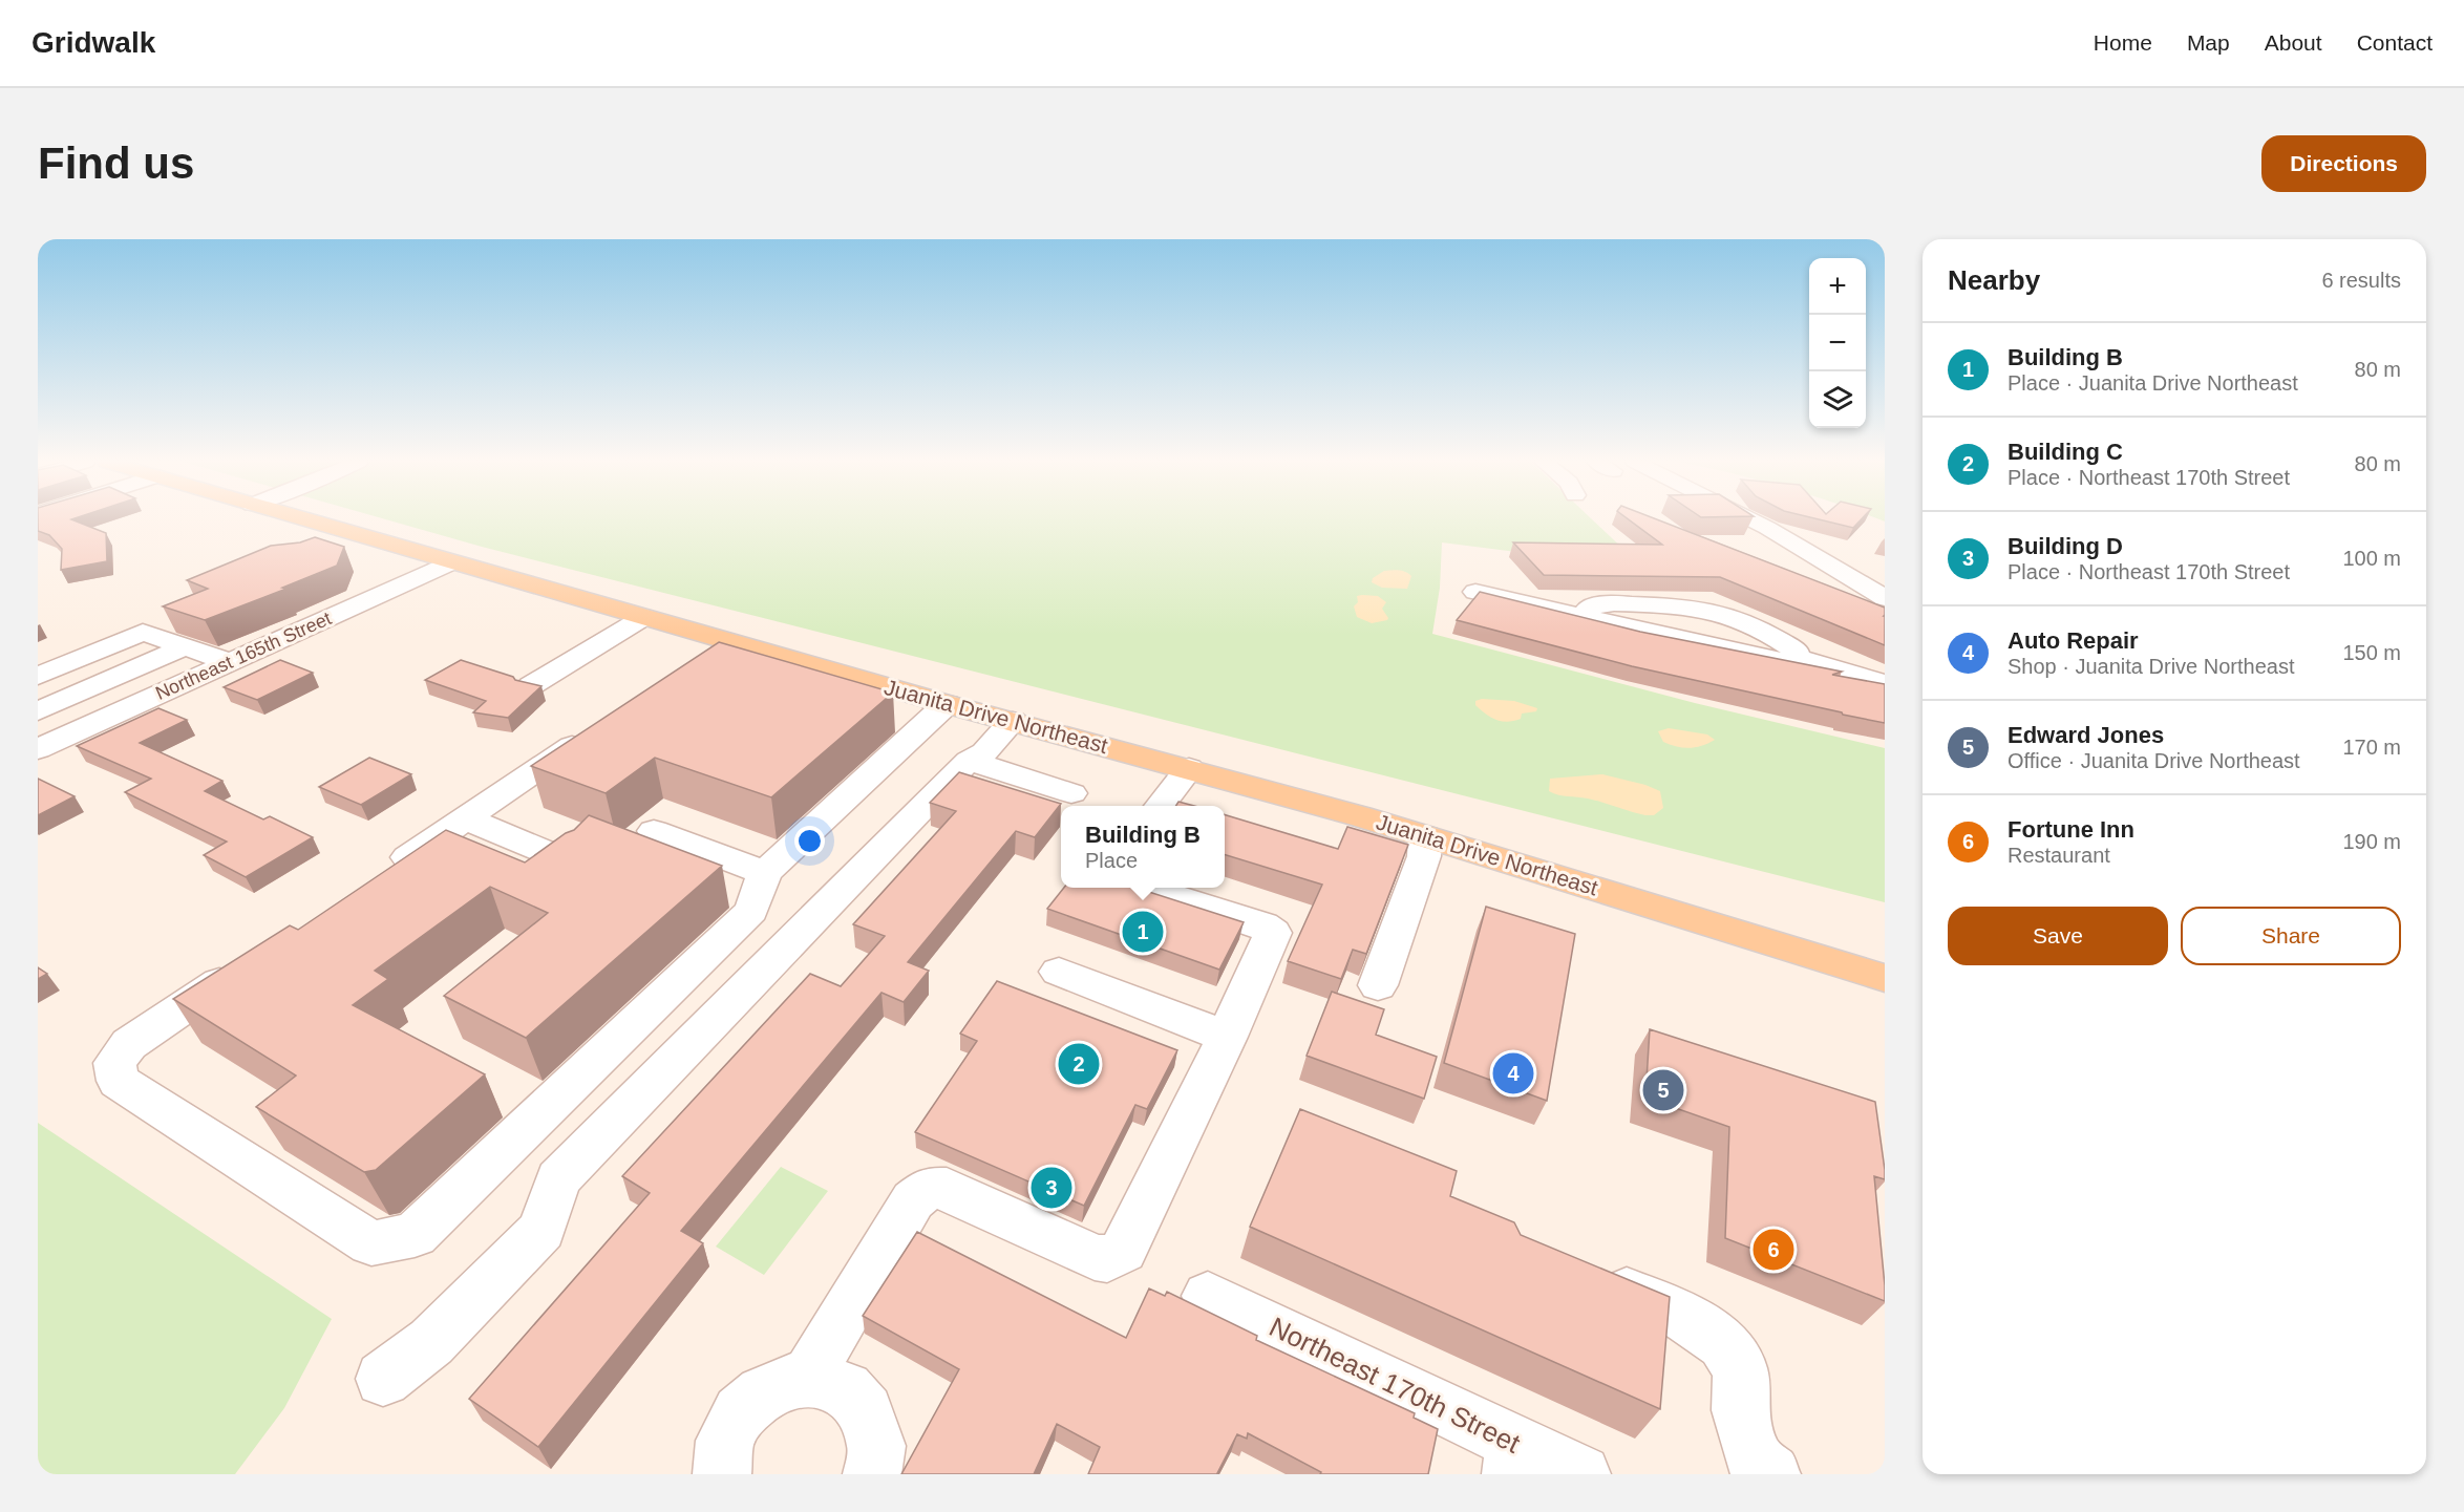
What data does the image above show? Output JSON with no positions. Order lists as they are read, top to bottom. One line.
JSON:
{"streets":{"main road":["Juanita Drive Northeast"],"street":["Northeast 165th Street","Northeast 170th Street"]},"crossings":[["Northeast 165th Street","Juanita Drive Northeast"]],"page":{"header":"Gridwalk","nav":["Home","Map","About","Contact"],"buttons":["Directions",["Save","Share"]],"title":"Find us","heading":["Nearby","6 results"],"map_buttons":["+","−"],"list":[{"mark":"1","name":"Building B","note":"Place · Juanita Drive Northeast","value":"80 m"},{"mark":"2","name":"Building C","note":"Place · Northeast 170th Street","value":"80 m"},{"mark":"3","name":"Building D","note":"Place · Northeast 170th Street","value":"100 m"},{"mark":"4","name":"Auto Repair","note":"Shop · Juanita Drive Northeast","value":"150 m"},{"mark":"5","name":"Edward Jones","note":"Office · Juanita Drive Northeast","value":"170 m"},{"mark":"6","name":"Fortune Inn","note":"Restaurant","value":"190 m"}],"popup":["Building B","Place"],"pins":["1","2","4","5","3","6"]}}
